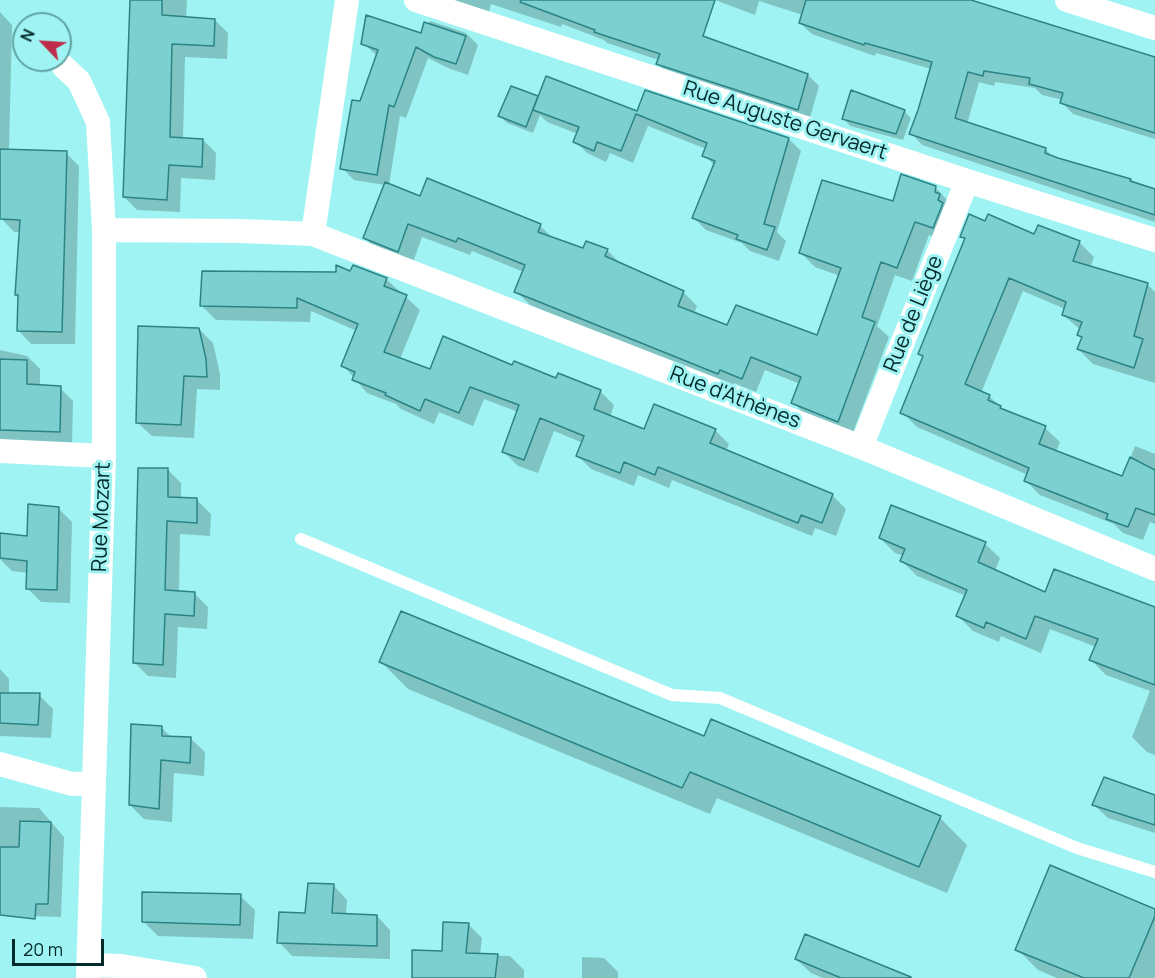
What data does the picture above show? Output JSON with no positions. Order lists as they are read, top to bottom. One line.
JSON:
{"streets":{"street":["Rue Auguste Gervaert","Rue de Liège","Rue d'Athènes","Rue Mozart"]},"crossings":[["Rue Auguste Gervaert","Rue de Liège"],["Rue de Liège","Rue d'Athènes"],["Rue d'Athènes","Rue Mozart"]],"scale_bar":"20 m","north":"top left"}
